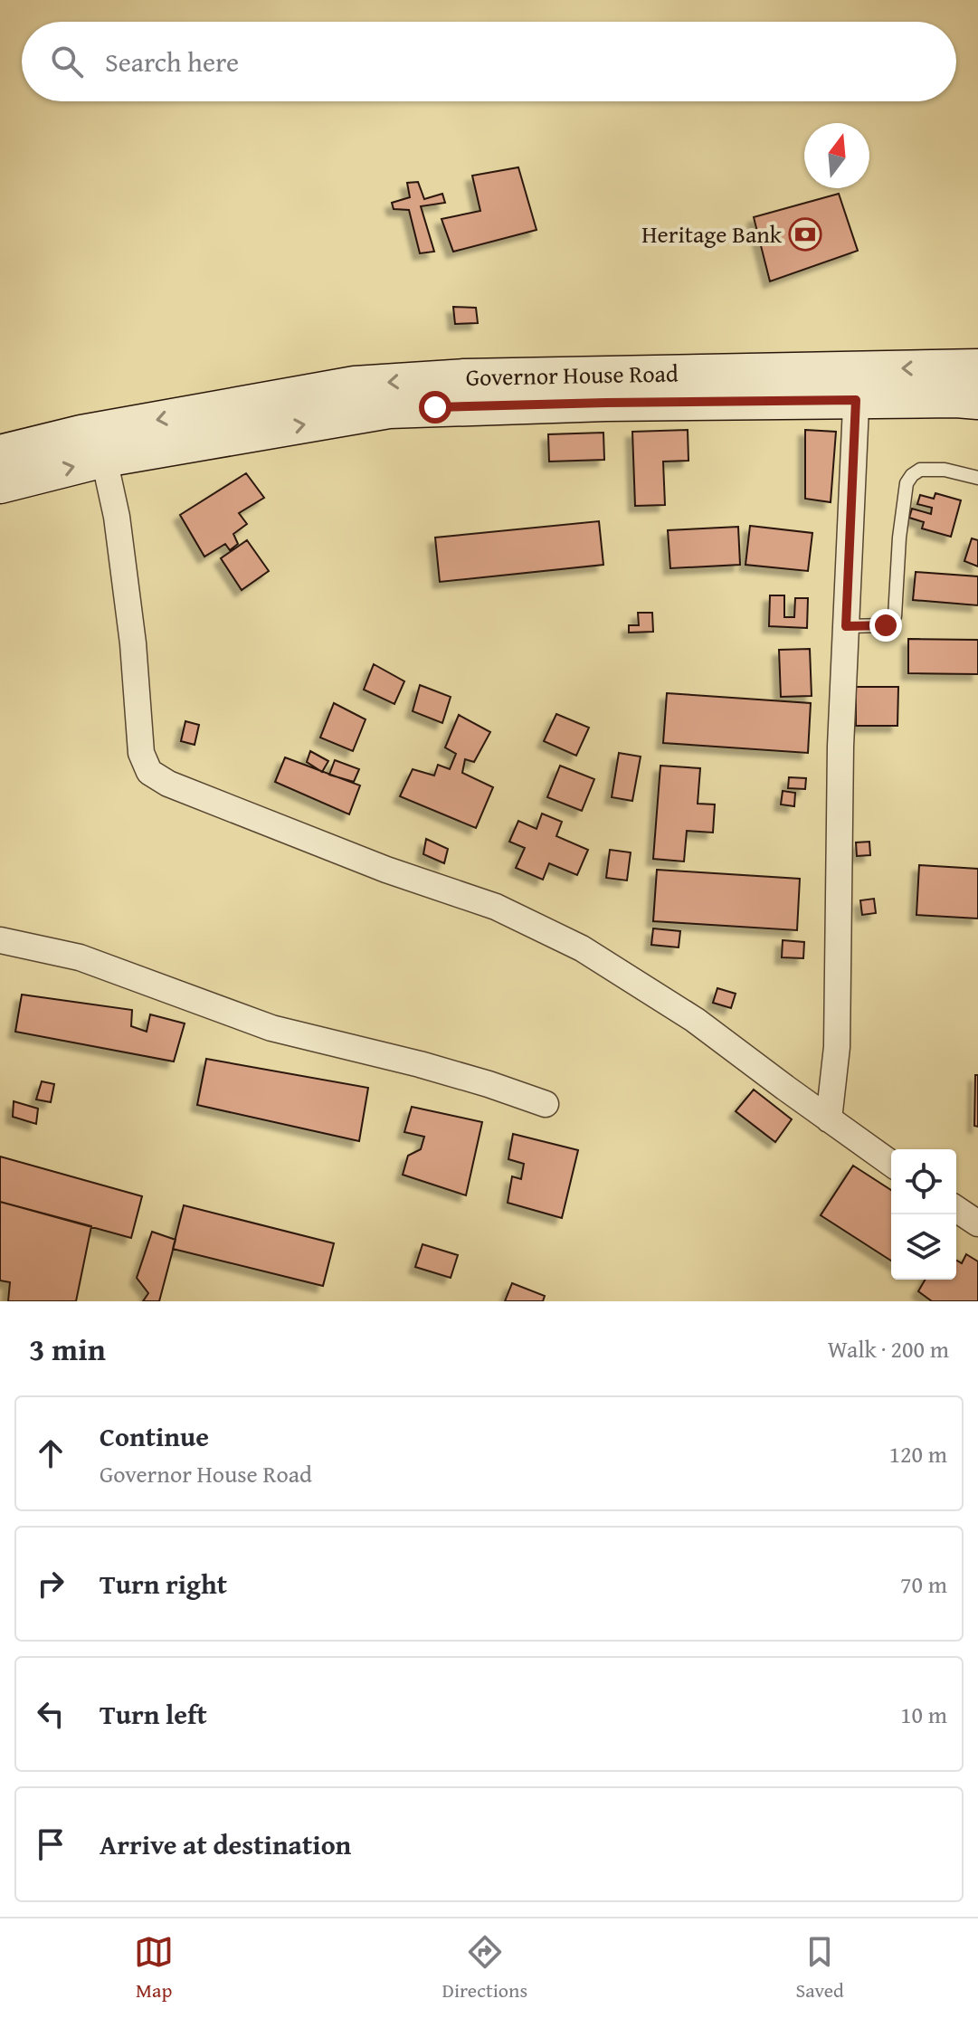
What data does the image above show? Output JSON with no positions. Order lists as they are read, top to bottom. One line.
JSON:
{"streets":{"main road":["Governor House Road"]},"places":{"bank":["Heritage Bank"]},"north":"top","page":{"search":"Search here","heading":["3 min","Walk · 200 m"],"list":[["Continue","Governor House Road","120 m"],["Turn right","70 m"],["Turn left","10 m"],"Arrive at destination"],"nav":["Map","Directions","Saved"]}}
